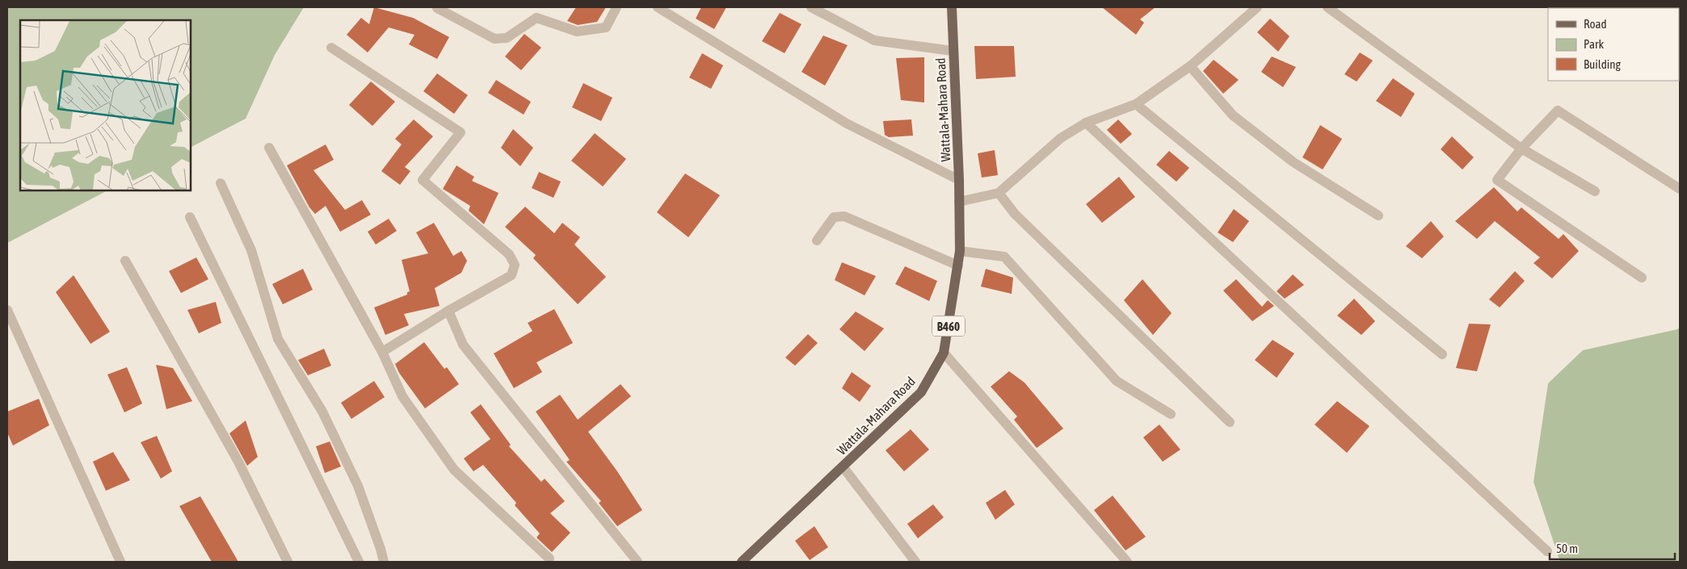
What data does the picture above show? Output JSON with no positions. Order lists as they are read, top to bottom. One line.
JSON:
{"streets":{"main road":["Wattala-Mahara Road","B460"]},"legend":["Road","Park","Building"],"scale_bar":"50 m"}
